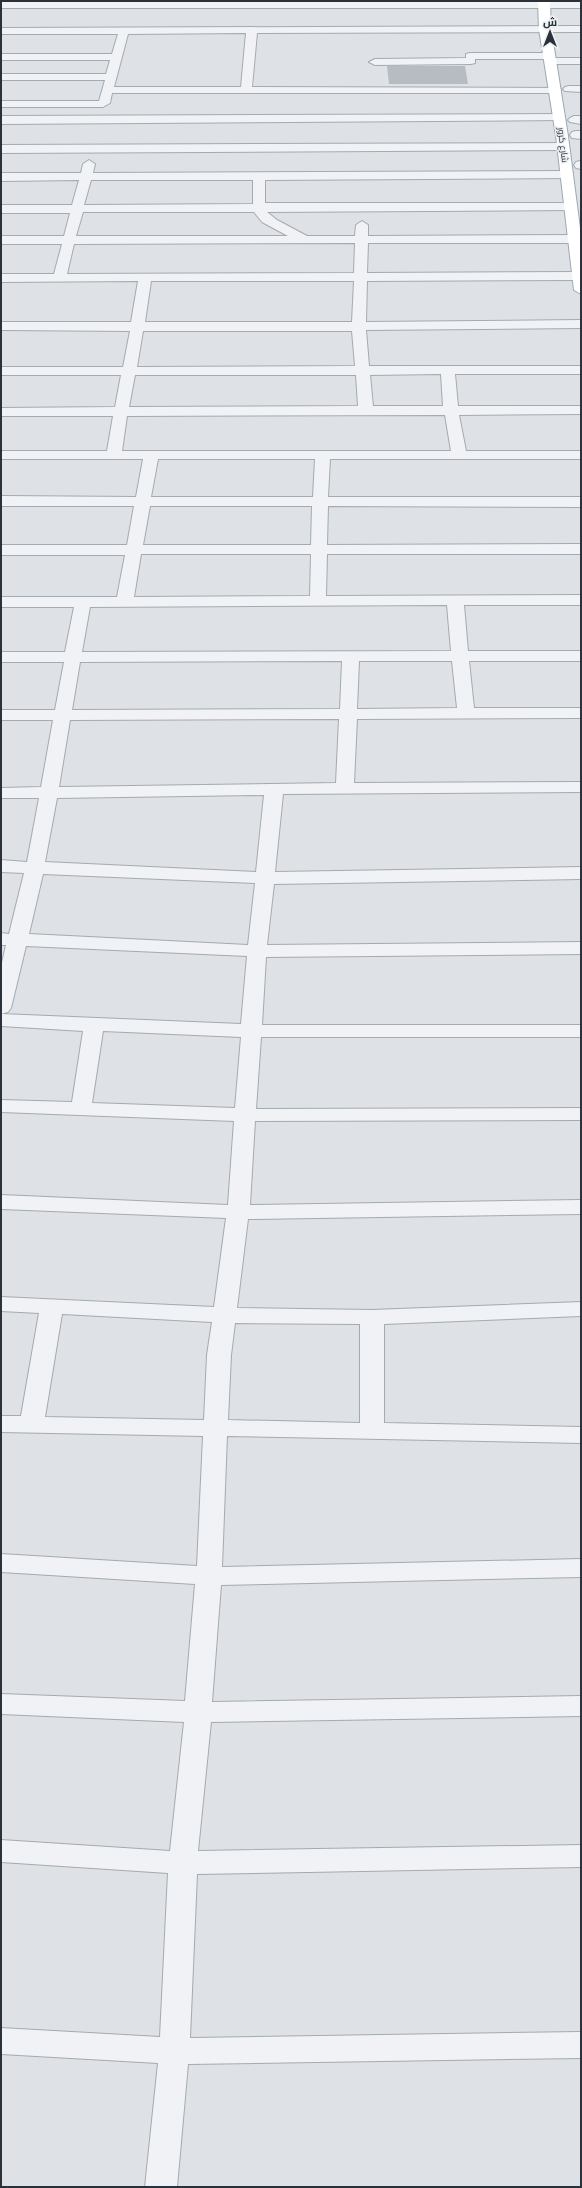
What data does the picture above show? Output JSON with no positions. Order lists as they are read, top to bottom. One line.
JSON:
{"streets":{"main road":["شارع كرور"]},"north":"top"}
